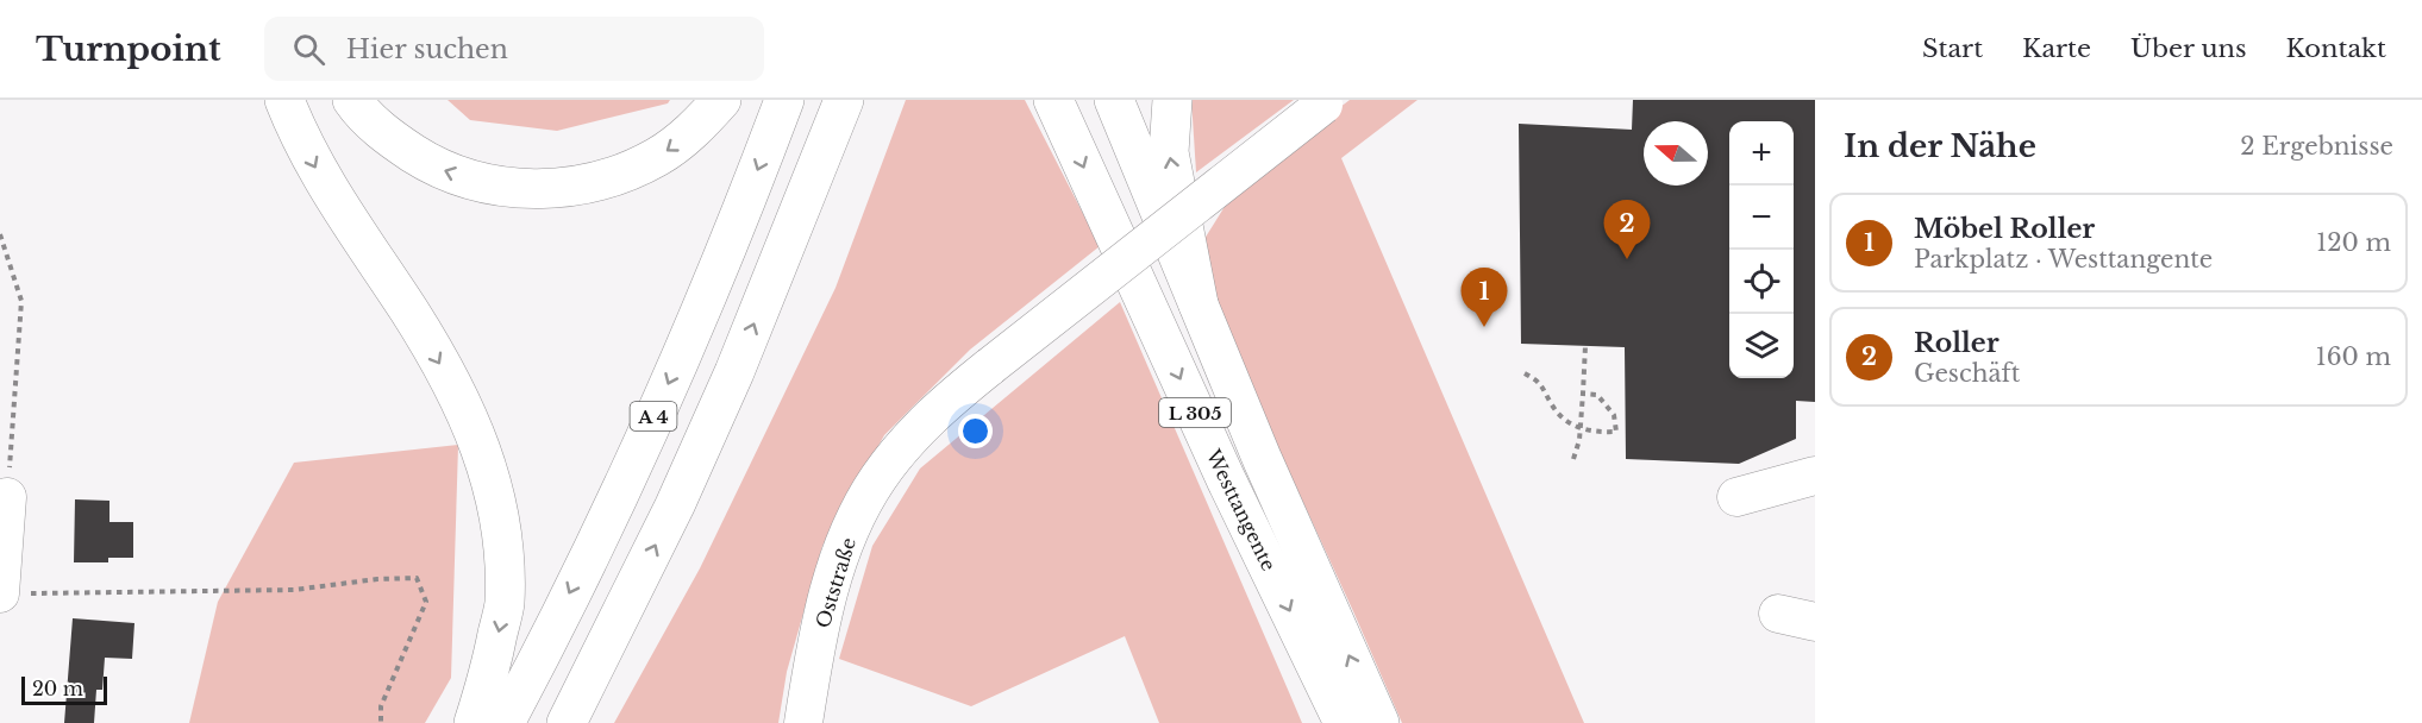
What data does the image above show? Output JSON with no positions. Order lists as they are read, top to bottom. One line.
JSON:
{"streets":{"main road":["L 305","A 4","Westtangente"],"street":["Oststraße"]},"scale_bar":"20 m","north":"left","page":{"header":"Turnpoint","search":"Hier suchen","nav":["Start","Karte","Über uns","Kontakt"],"heading":["In der Nähe","2 Ergebnisse"],"map_buttons":["+","−"],"list":[{"mark":"1","name":"Möbel Roller","note":"Parkplatz · Westtangente","value":"120 m"},{"mark":"2","name":"Roller","note":"Geschäft","value":"160 m"}],"pins":["2","1"],"scale":"20 m"}}
